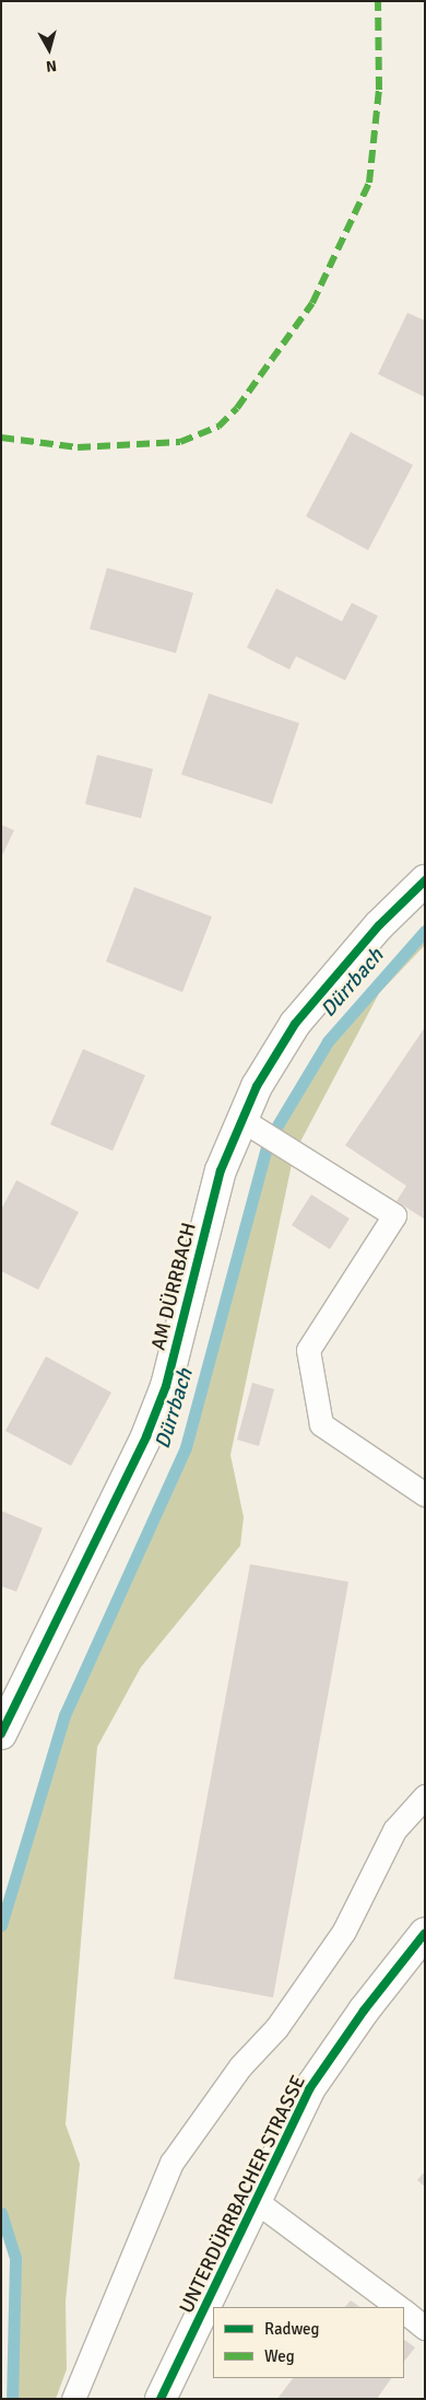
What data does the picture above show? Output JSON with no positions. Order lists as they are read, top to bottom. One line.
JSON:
{"streets":{"street":["AM DÜRRBACH","UNTERDÜRRBACHER STRASSE"]},"water":["Dürrbach"],"legend":["Radweg","Weg"],"north":"bottom"}
